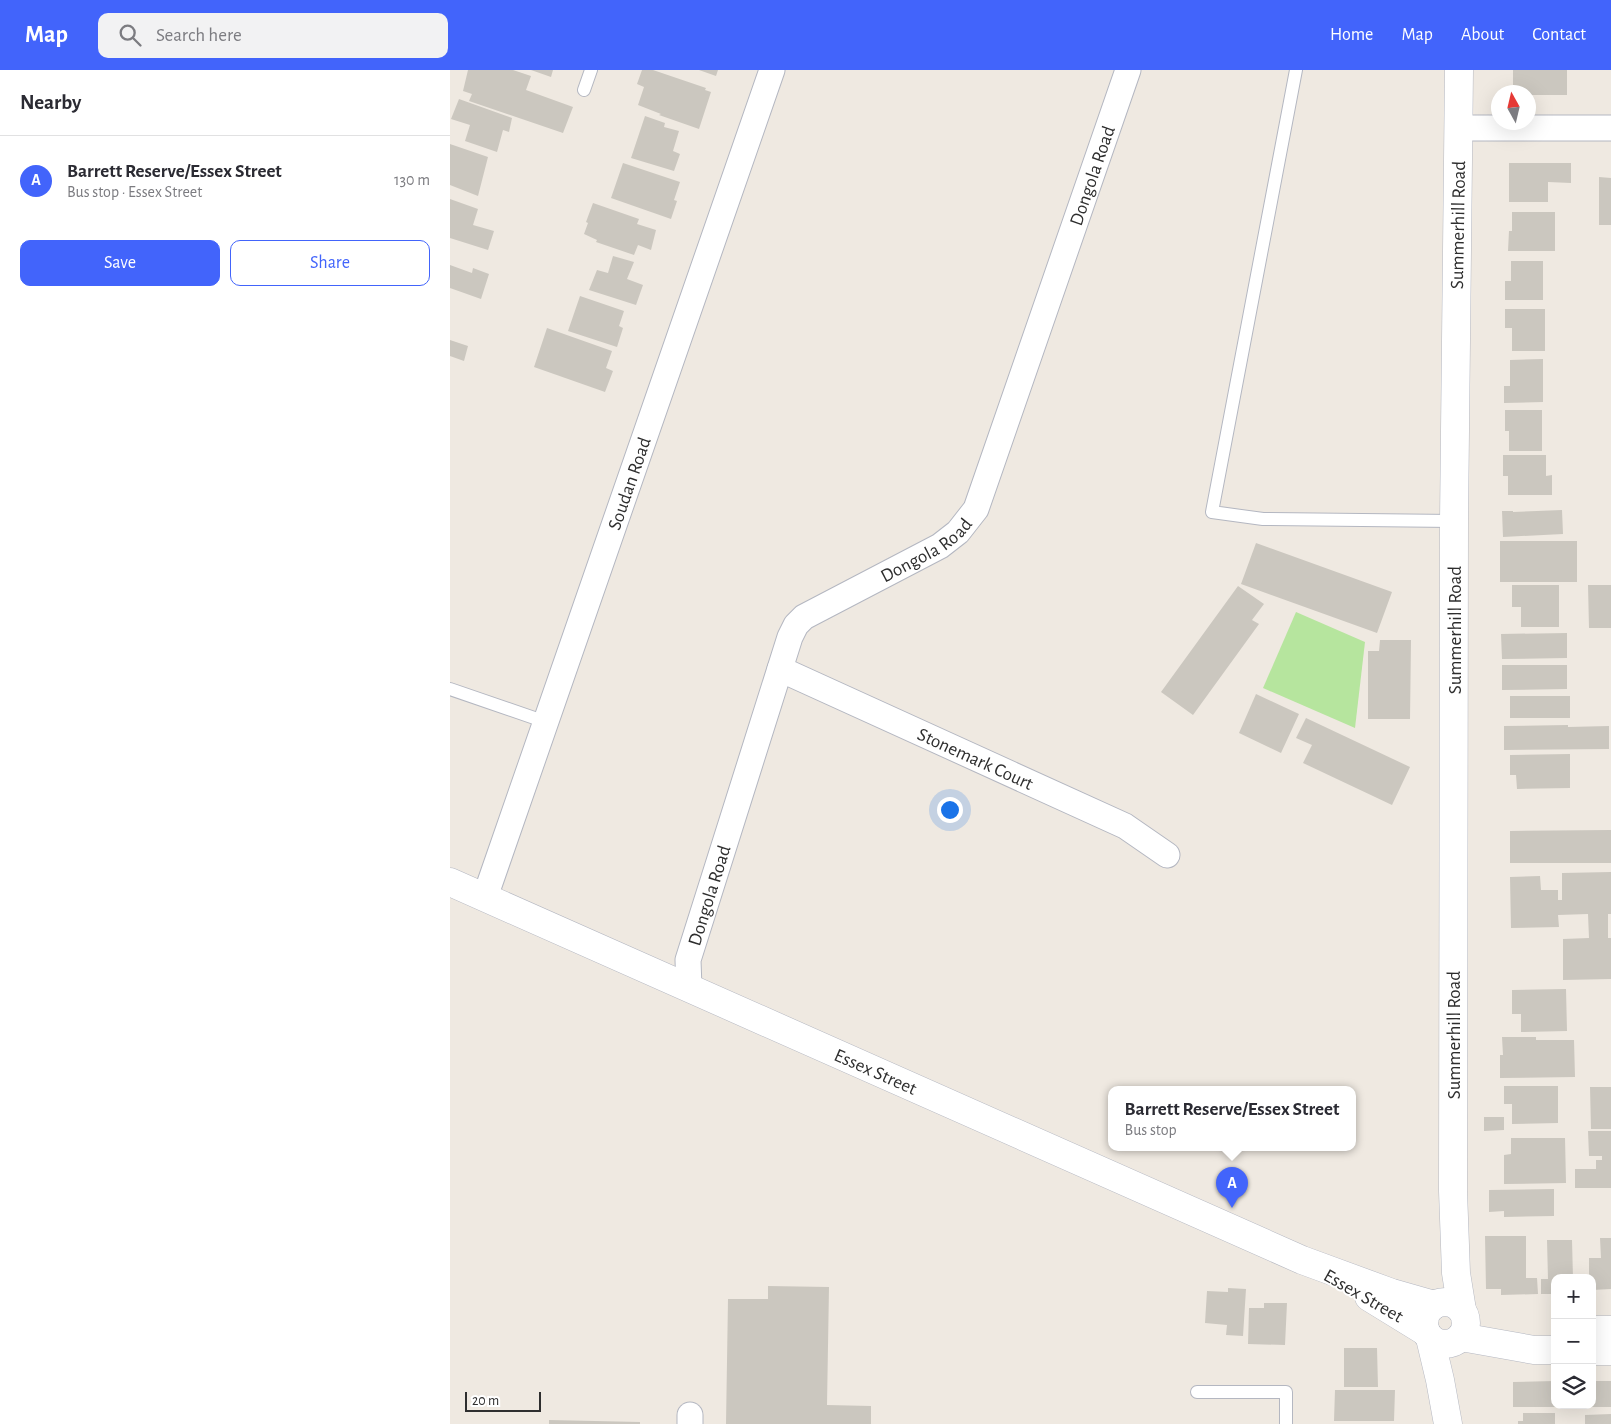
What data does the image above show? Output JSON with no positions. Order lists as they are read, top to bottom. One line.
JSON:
{"streets":{"street":["Dongola Road","Summerhill Road","Soudan Road","Stonemark Court","Essex Street"]},"crossings":[["Dongola Road","Stonemark Court"],["Dongola Road","Essex Street"],["Summerhill Road","Essex Street"],["Soudan Road","Essex Street"]],"scale_bar":"20 m","north":"top","page":{"header":"Map","search":"Search here","nav":["Home","Map","About","Contact"],"heading":"Nearby","list":[{"mark":"A","name":"Barrett Reserve/Essex Street","note":"Bus stop · Essex Street","value":"130 m"}],"buttons":["Save","Share"],"popup":["Barrett Reserve/Essex Street","Bus stop"],"pins":"A","map_buttons":["+","−"],"scale":"20 m"}}
